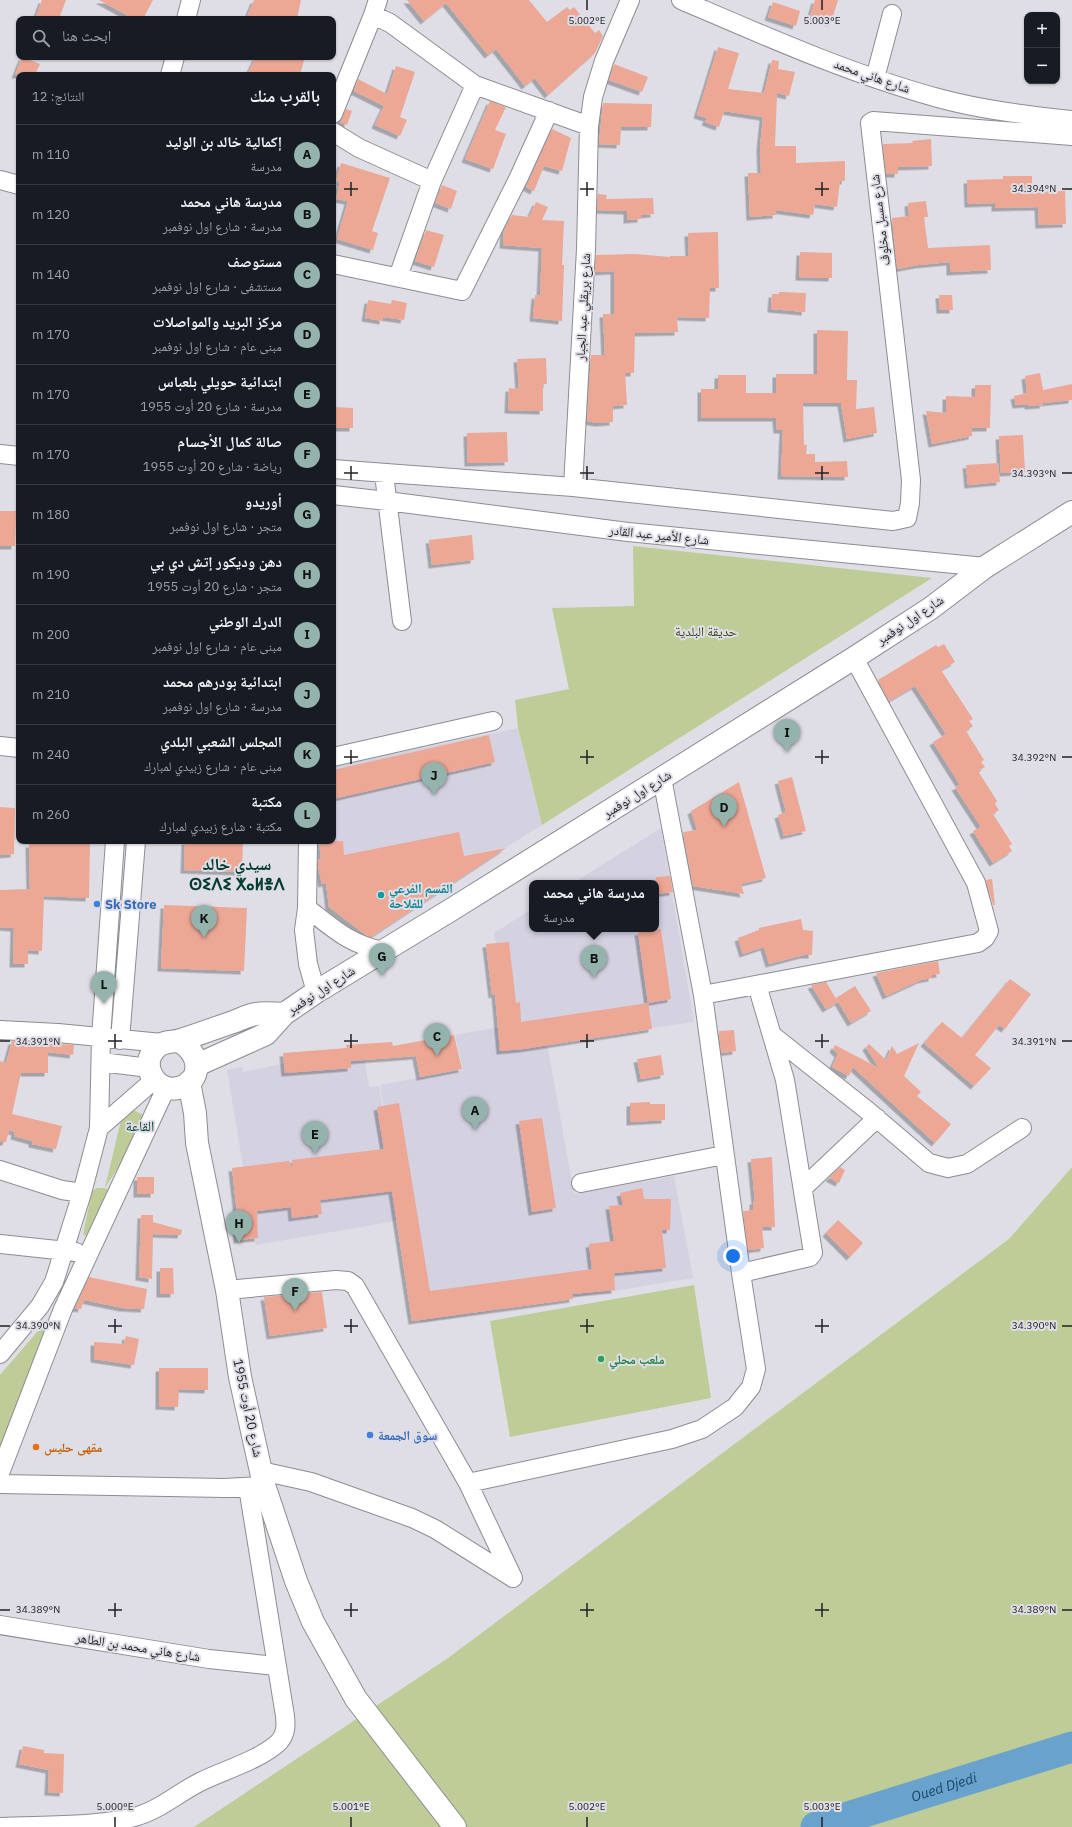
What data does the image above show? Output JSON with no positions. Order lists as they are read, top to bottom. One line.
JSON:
{"streets":{"main road":["شارع اول نوفمبر","شارع 20 أوت 1955"],"street":["شارع هاني محمد","شارع مسبل مخلوف","شارع بريقلي عبد الجبار","شارع الأمير عبد القادر","شارع هاني محمد بن الطاهر"]},"crossings":[["شارع مسبل مخلوف","شارع بريقلي عبد الجبار"],["شارع الأمير عبد القادر","شارع اول نوفمبر"],["شارع اول نوفمبر","شارع 20 أوت 1955"]],"districts":["سيدي خالد ⵙⵉⴷⵉ ⵅⴰⵍⴻⴷ","القاعة"],"water":["Oued Djedi"],"parks":["حديقة البلدية"],"places":["القسم الفرعي للفلاحة","Sk Store","ملعب محلي","سوق الجمعة","مقهى حليس"],"page":{"map_buttons":["+","−"],"search":"ابحث هنا","heading":["بالقرب منك","النتائج: 12"],"list":[{"mark":"A","name":"إكمالية خالد بن الوليد","note":"مدرسة","value":"110 m"},{"mark":"B","name":"مدرسة هاني محمد","note":"مدرسة · شارع اول نوفمبر","value":"120 m"},{"mark":"C","name":"مستوصف","note":"مستشفى · شارع اول نوفمبر","value":"140 m"},{"mark":"D","name":"مركز البريد والمواصلات","note":"مبنى عام · شارع اول نوفمبر","value":"170 m"},{"mark":"E","name":"ابتدائية حويلي بلعباس","note":"مدرسة · شارع 20 أوت 1955","value":"170 m"},{"mark":"F","name":"صالة كمال الأجسام","note":"رياضة · شارع 20 أوت 1955","value":"170 m"},{"mark":"G","name":"أوريدو","note":"متجر · شارع اول نوفمبر","value":"180 m"},{"mark":"H","name":"دهن وديكور إتش دي بي","note":"متجر · شارع 20 أوت 1955","value":"190 m"},{"mark":"I","name":"الدرك الوطني","note":"مبنى عام · شارع اول نوفمبر","value":"200 m"},{"mark":"J","name":"ابتدائية بودرهم محمد","note":"مدرسة · شارع اول نوفمبر","value":"210 m"},{"mark":"K","name":"المجلس الشعبي البلدي","note":"مبنى عام · شارع زبيدي لمبارك","value":"240 m"},{"mark":"L","name":"مكتبة","note":"مكتبة · شارع زبيدي لمبارك","value":"260 m"}],"pins":["I","J","D","K","G","B","L","C","A","E","H","F"],"popup":["مدرسة هاني محمد","مدرسة"]},"coordinates":["5.002°E","5.003°E","34.394°N","34.393°N","34.392°N","34.391°N","34.390°N","34.389°N","5.000°E","5.001°E"]}
